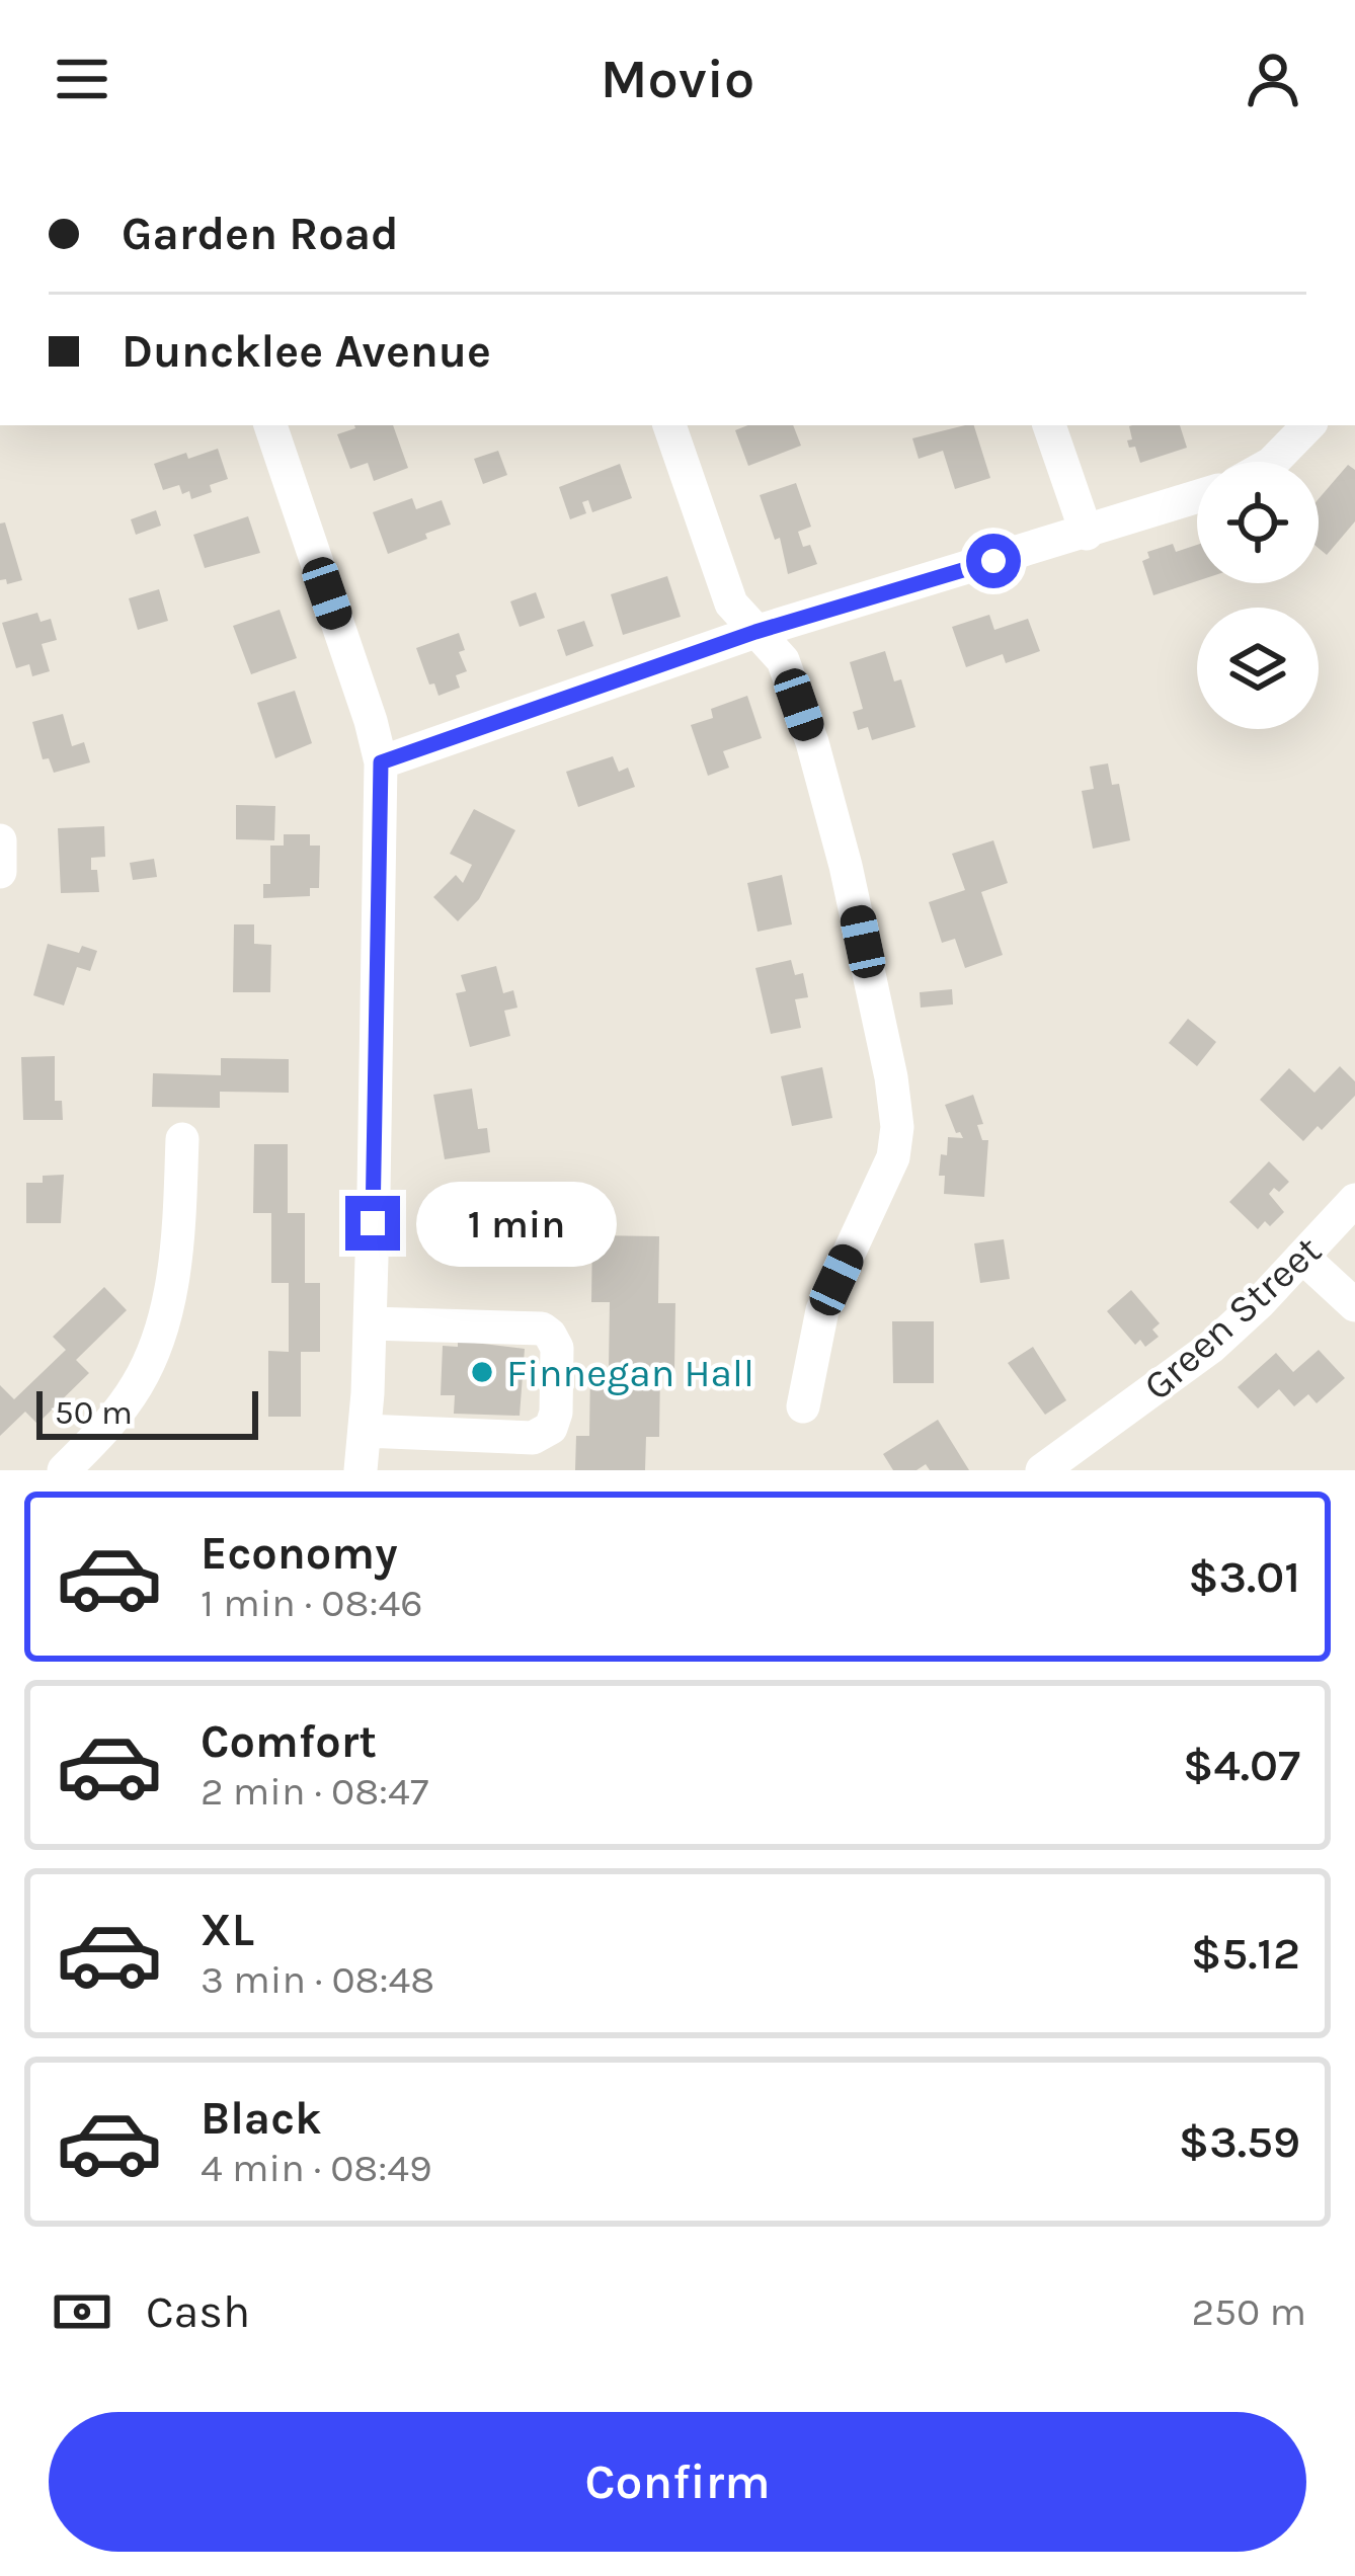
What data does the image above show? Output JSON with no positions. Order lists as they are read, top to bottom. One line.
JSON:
{"streets":{"street":["Green Street"]},"places":["Finnegan Hall"],"scale_bar":"50 m","page":{"header":"Movio","banner":["Garden Road","Duncklee Avenue"],"bubble":"1 min","scale":"50 m","list":[{"name":"Economy","note":"1 min · 08:46","value":"$3.01"},{"name":"Comfort","note":"2 min · 08:47","value":"$4.07"},{"name":"XL","note":"3 min · 08:48","value":"$5.12"},{"name":"Black","note":"4 min · 08:49","value":"$3.59"}],"pay":["Cash","250 m"],"buttons":"Confirm"}}
